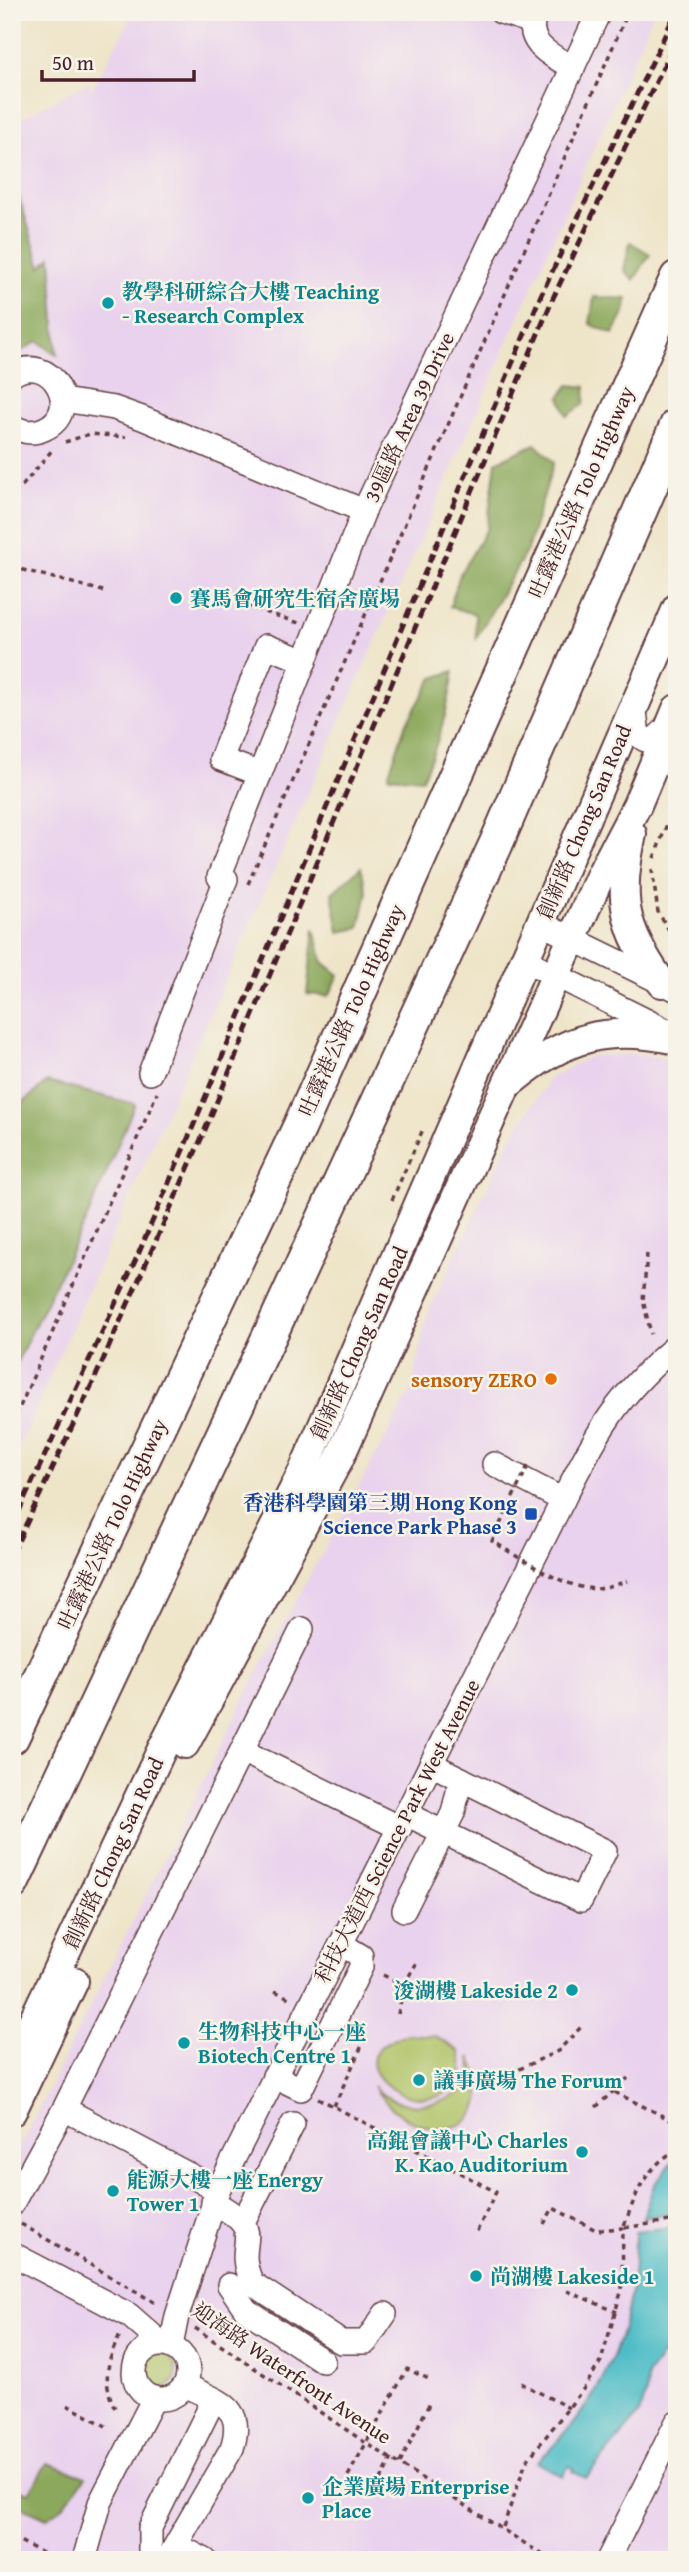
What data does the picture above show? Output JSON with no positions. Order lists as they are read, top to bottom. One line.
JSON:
{"streets":{"highway":["吐露港公路 Tolo Highway"],"main road":["創新路 Chong San Road"],"street":["39區路 Area 39 Drive","科技大道西 Science Park West Avenue"],"path":["迎海路 Waterfront Avenue"]},"crossings":[["科技大道西 Science Park West Avenue","迎海路 Waterfront Avenue"]],"places":{"other":["教學科研綜合大樓 Teaching - Research Complex","賽馬會研究生宿舍廣埸","sensory ZERO","浚湖樓 Lakeside 2","生物科技中心一座 Biotech Centre 1","議事廣場 The Forum","高錕會議中心 Charles K. Kao Auditorium","能源大樓一座 Energy Tower 1","尚湖樓 Lakeside 1","企業廣場 Enterprise Place"],"transit":["香港科學園第三期 Hong Kong Science Park Phase 3"]},"scale_bar":"50 m"}
